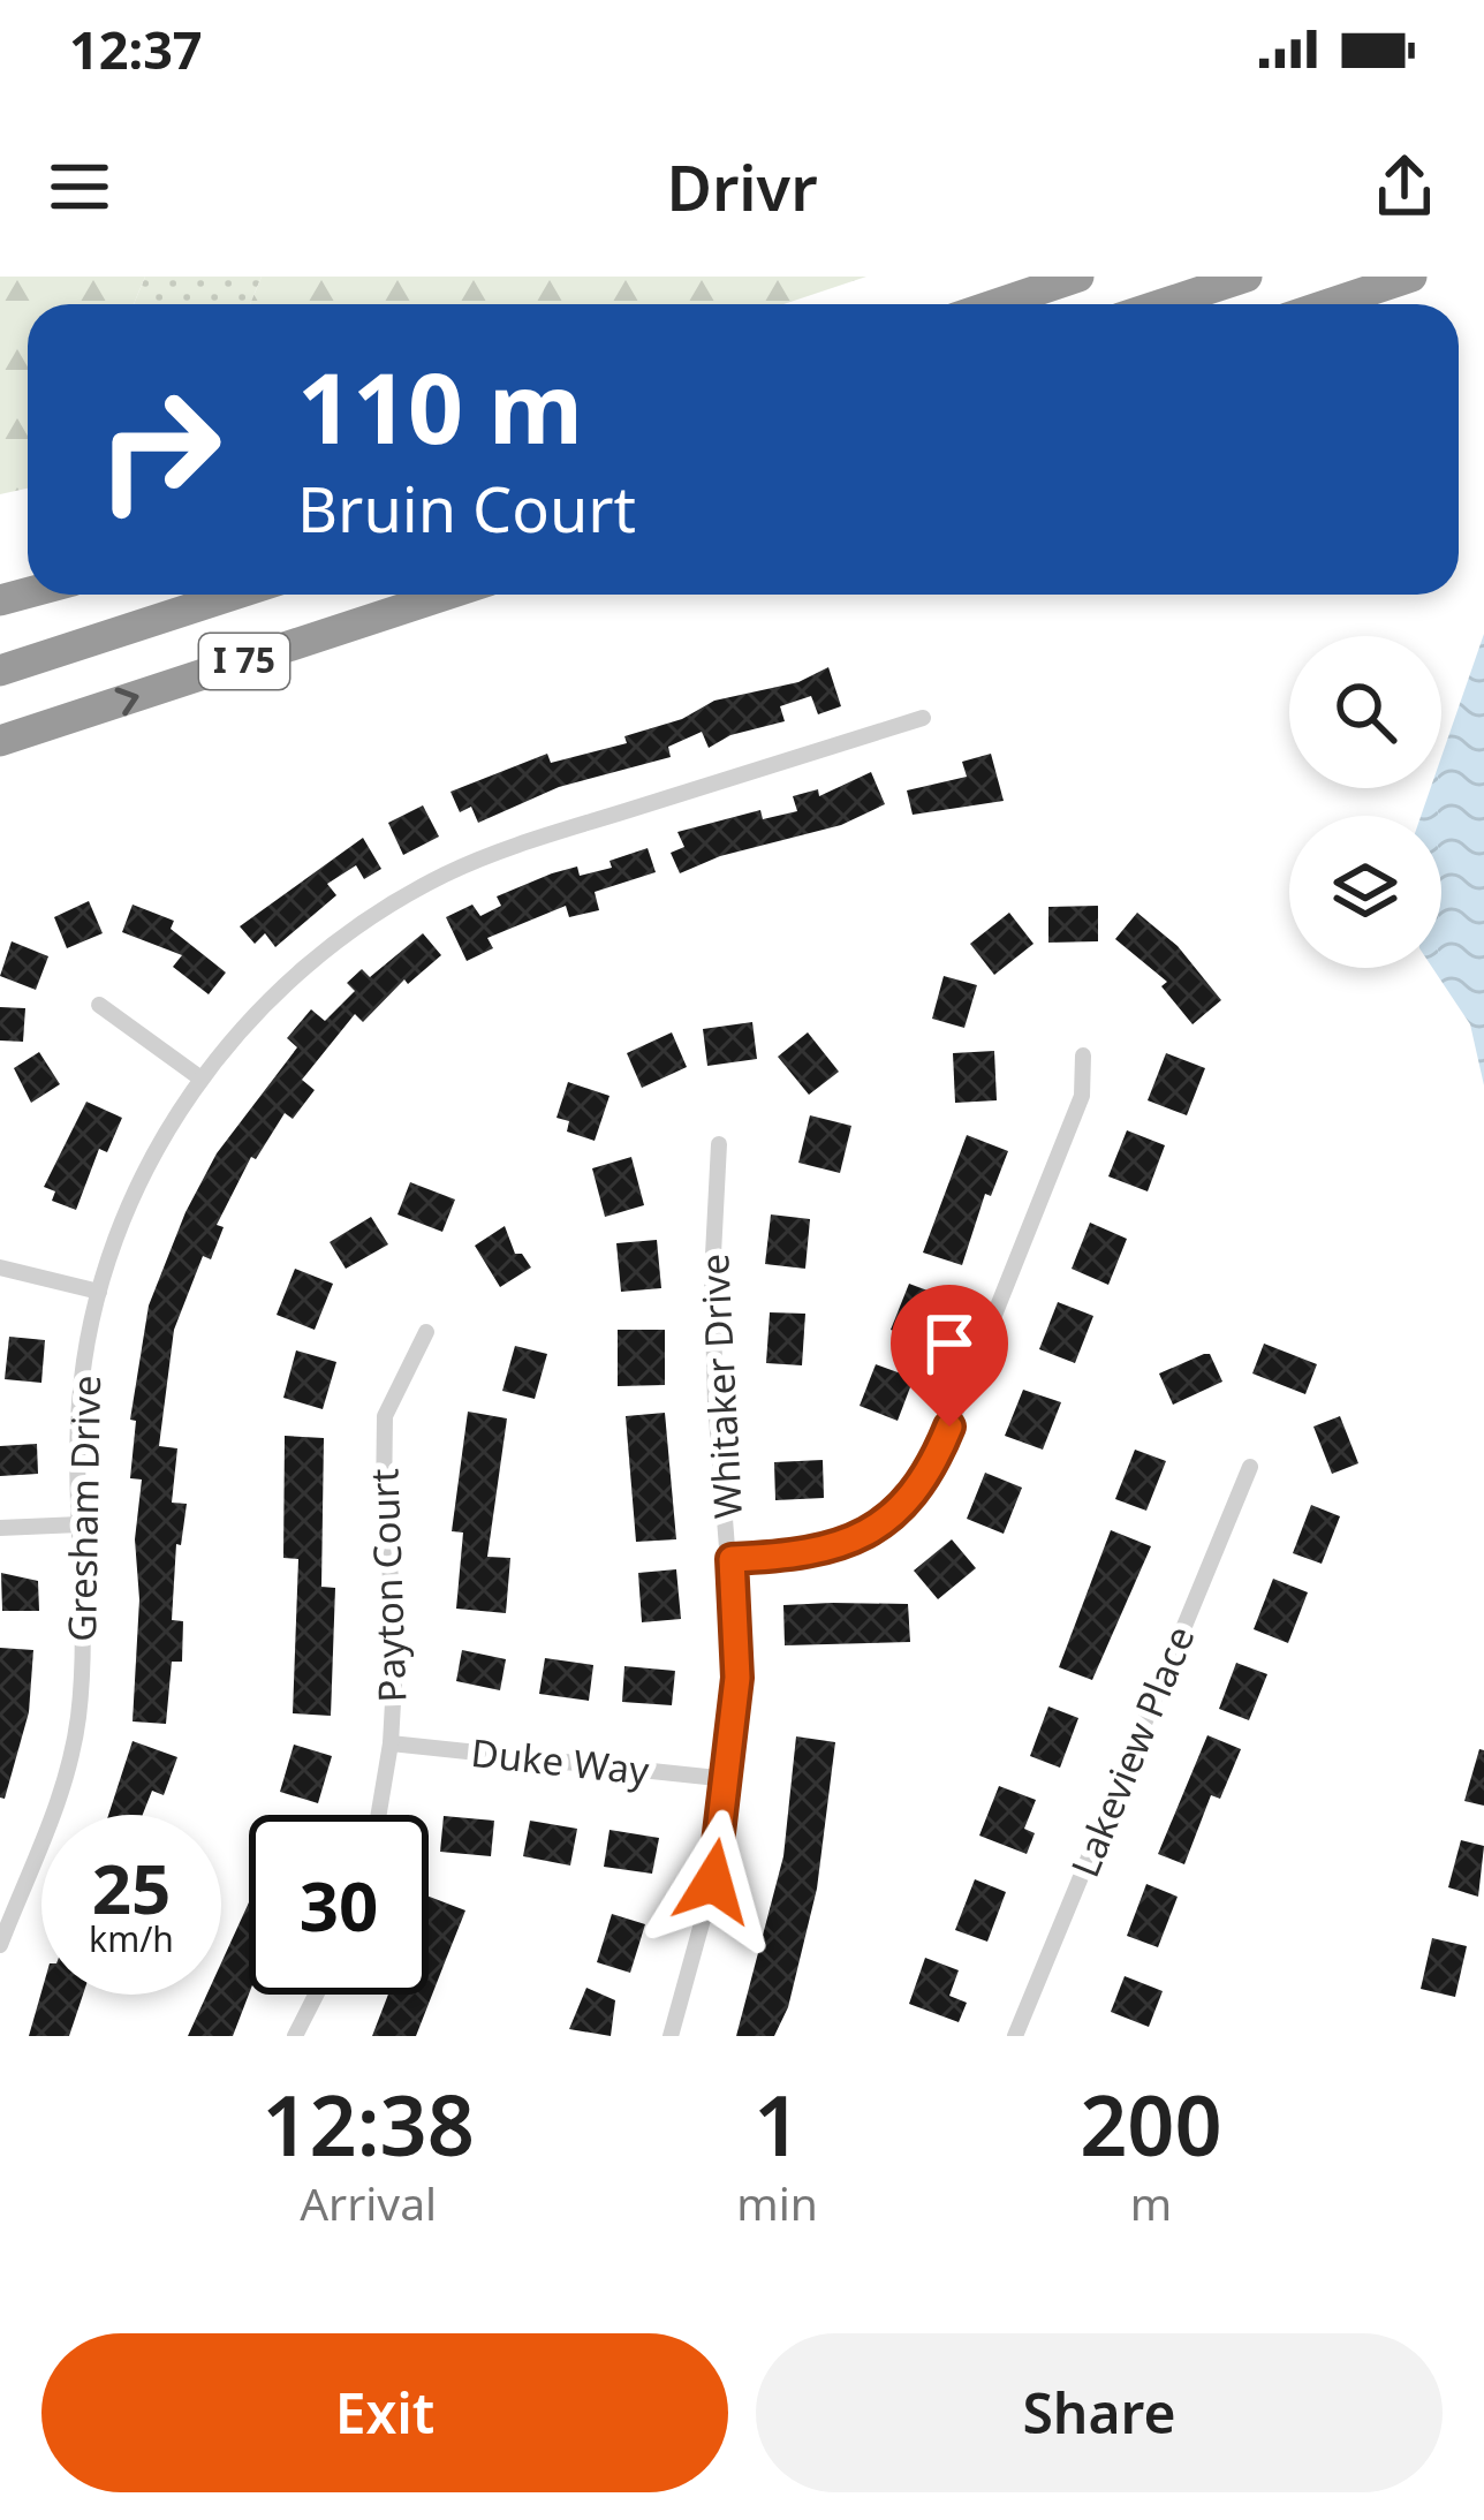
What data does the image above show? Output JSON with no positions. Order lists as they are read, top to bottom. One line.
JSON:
{"streets":{"highway":["I 75"],"street":["Whitaker Drive","Gresham Drive","Payton Court","Lakeview Place","Duke Way"]},"crossings":[["Whitaker Drive","Duke Way"],["Payton Court","Duke Way"]],"page":{"status":"12:37","header":"Drivr","turn":["110 m","Bruin Court"],"speed":"25 km/h","limit":"30","eta":["12:38","Arrival","1","min","200","m"],"buttons":["Exit","Share"]}}
